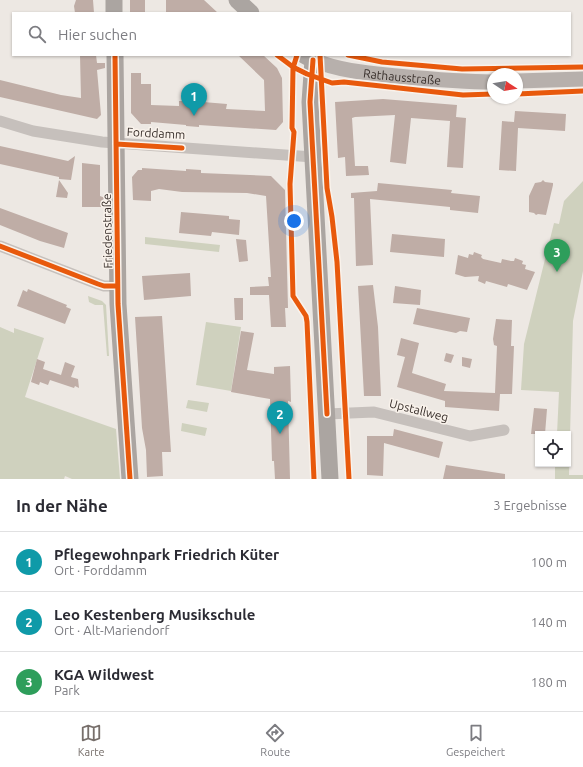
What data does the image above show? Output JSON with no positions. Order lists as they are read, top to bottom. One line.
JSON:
{"streets":{"main road":["Rathausstraße","Friedenstraße"],"street":["Forddamm","Upstallweg"]},"crossings":[["Forddamm","Friedenstraße"]],"north":"right","page":{"search":"Hier suchen","pins":["1","3","2"],"heading":["In der Nähe","3 Ergebnisse"],"list":[{"mark":"1","name":"Pflegewohnpark Friedrich Küter","note":"Ort · Forddamm","value":"100 m"},{"mark":"2","name":"Leo Kestenberg Musikschule","note":"Ort · Alt-Mariendorf","value":"140 m"},{"mark":"3","name":"KGA Wildwest","note":"Park","value":"180 m"}],"nav":["Karte","Route","Gespeichert"]}}
